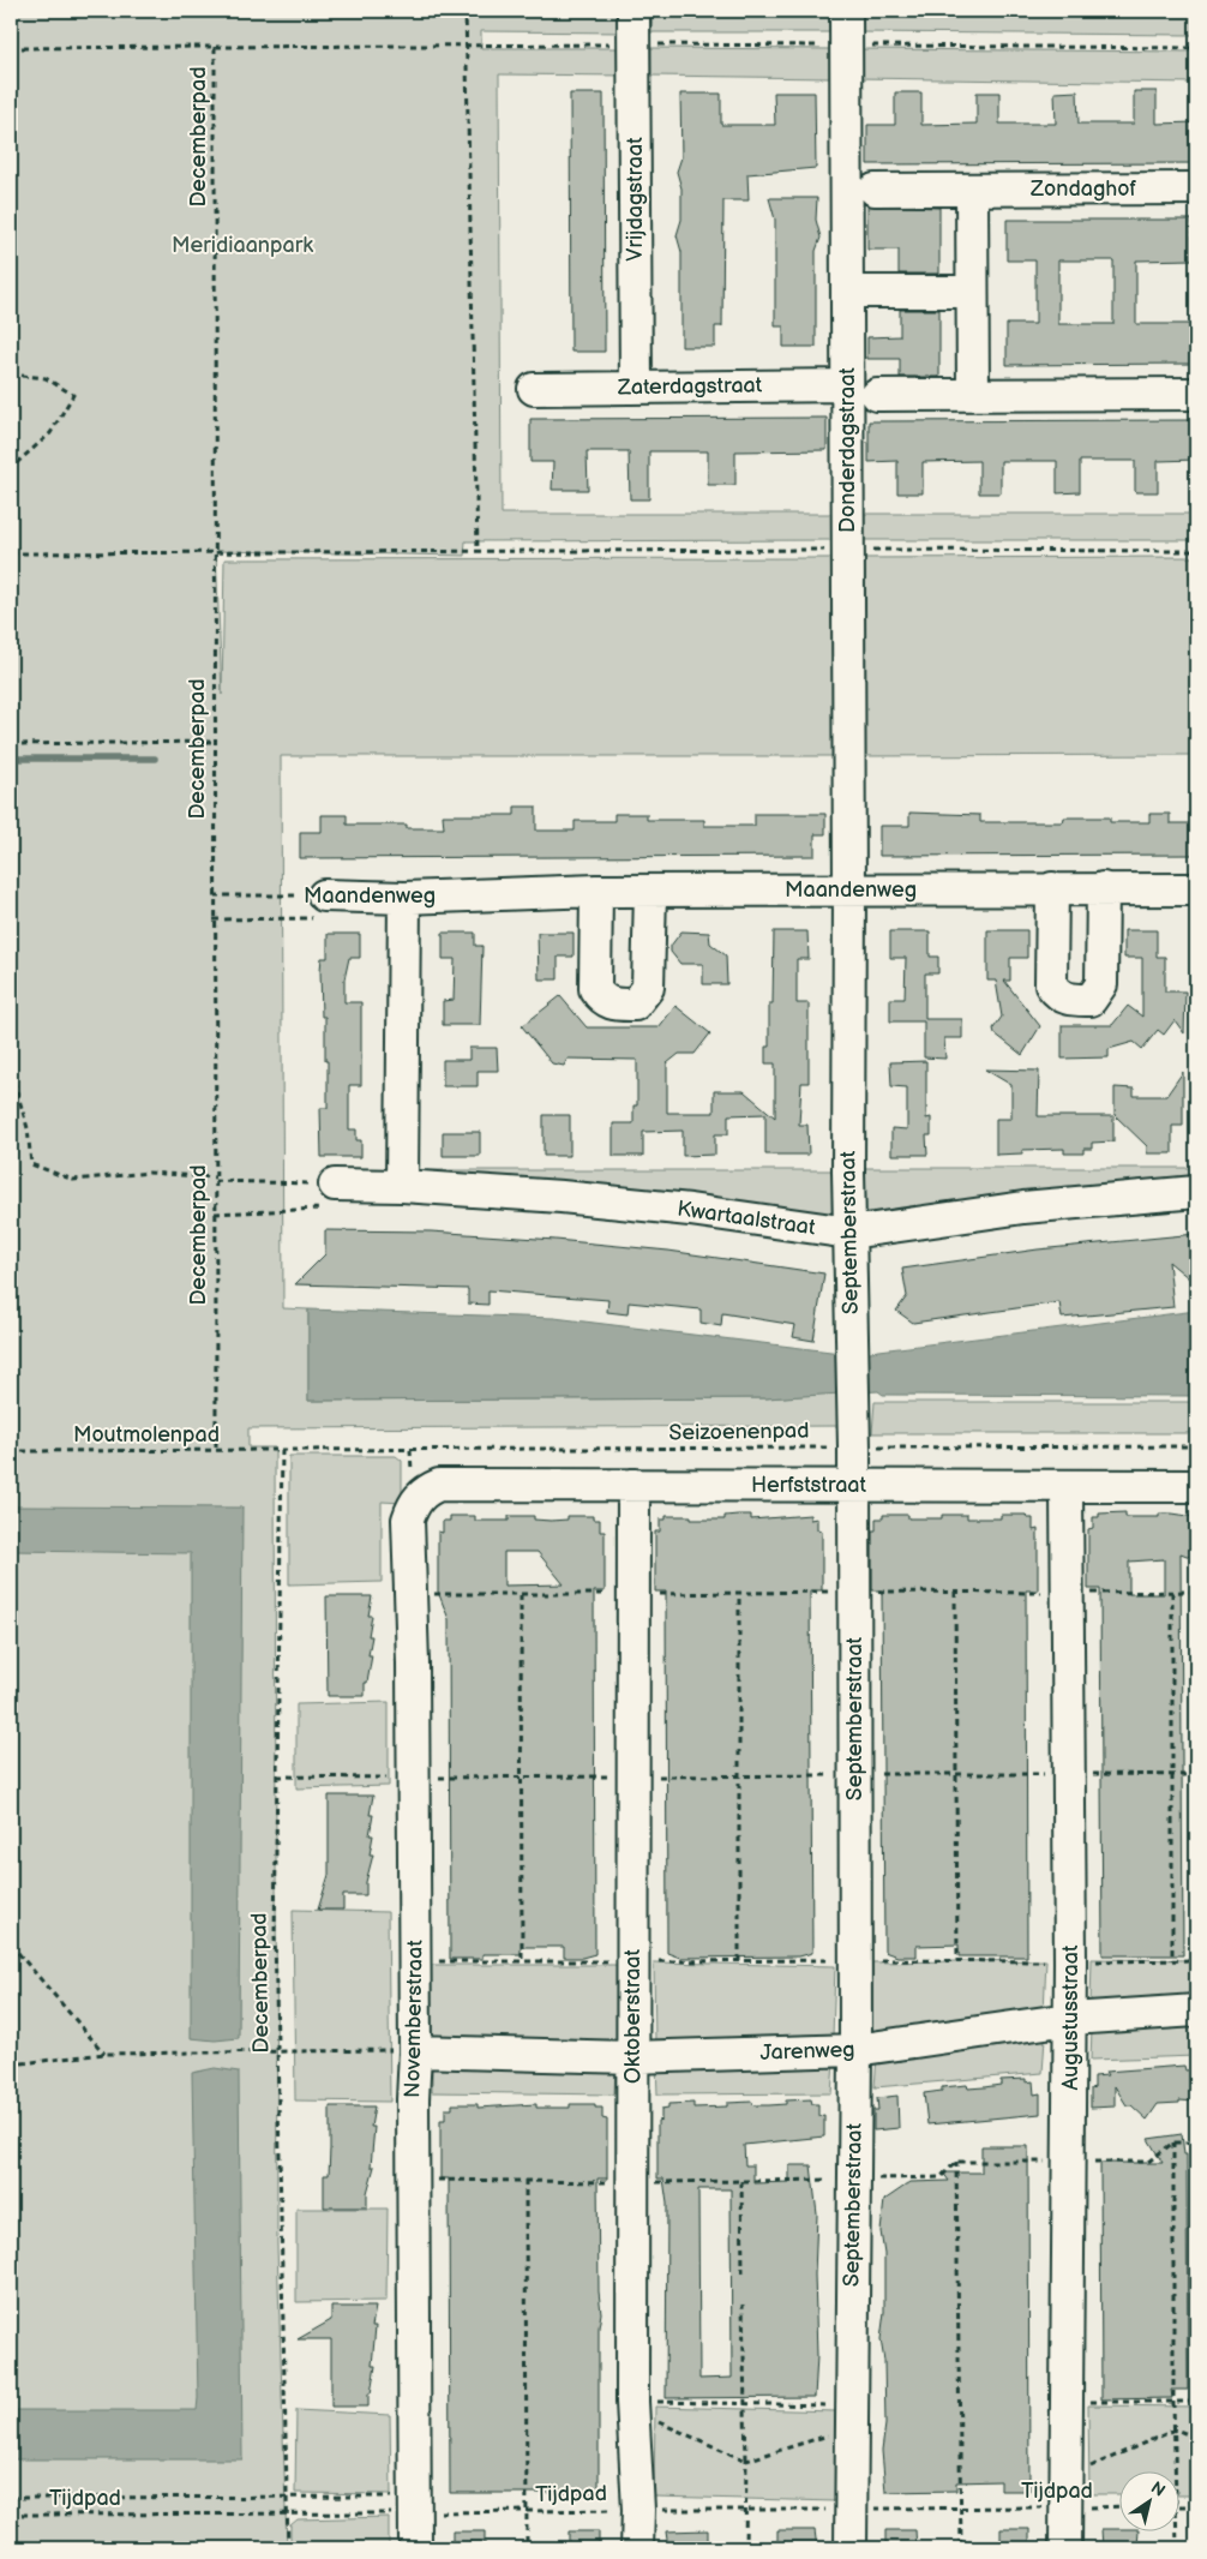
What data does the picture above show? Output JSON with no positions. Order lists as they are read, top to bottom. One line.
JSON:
{"streets":{"street":["Zondaghof","Vrijdagstraat","Zaterdagstraat","Donderdagstraat","Maandenweg","Kwartaalstraat","Septemberstraat","Herfststraat","Oktoberstraat","Augustusstraat","Novemberstraat","Jarenweg"],"path":["Decemberpad","Seizoenenpad","Moutmolenpad","Tijdpad"]},"crossings":[["Decemberpad","Maandenweg"],["Decemberpad","Seizoenenpad"],["Decemberpad","Moutmolenpad"],["Decemberpad","Tijdpad"],["Vrijdagstraat","Zaterdagstraat"],["Zaterdagstraat","Donderdagstraat"],["Donderdagstraat","Maandenweg"],["Donderdagstraat","Septemberstraat"],["Maandenweg","Septemberstraat"],["Kwartaalstraat","Septemberstraat"],["Septemberstraat","Seizoenenpad"],["Septemberstraat","Herfststraat"],["Septemberstraat","Jarenweg"],["Septemberstraat","Tijdpad"],["Seizoenenpad","Moutmolenpad"],["Herfststraat","Oktoberstraat"],["Herfststraat","Augustusstraat"],["Herfststraat","Novemberstraat"],["Oktoberstraat","Jarenweg"],["Oktoberstraat","Tijdpad"],["Augustusstraat","Jarenweg"],["Augustusstraat","Tijdpad"],["Novemberstraat","Jarenweg"],["Novemberstraat","Tijdpad"]],"parks":["Meridiaanpark"],"north":"top right"}
